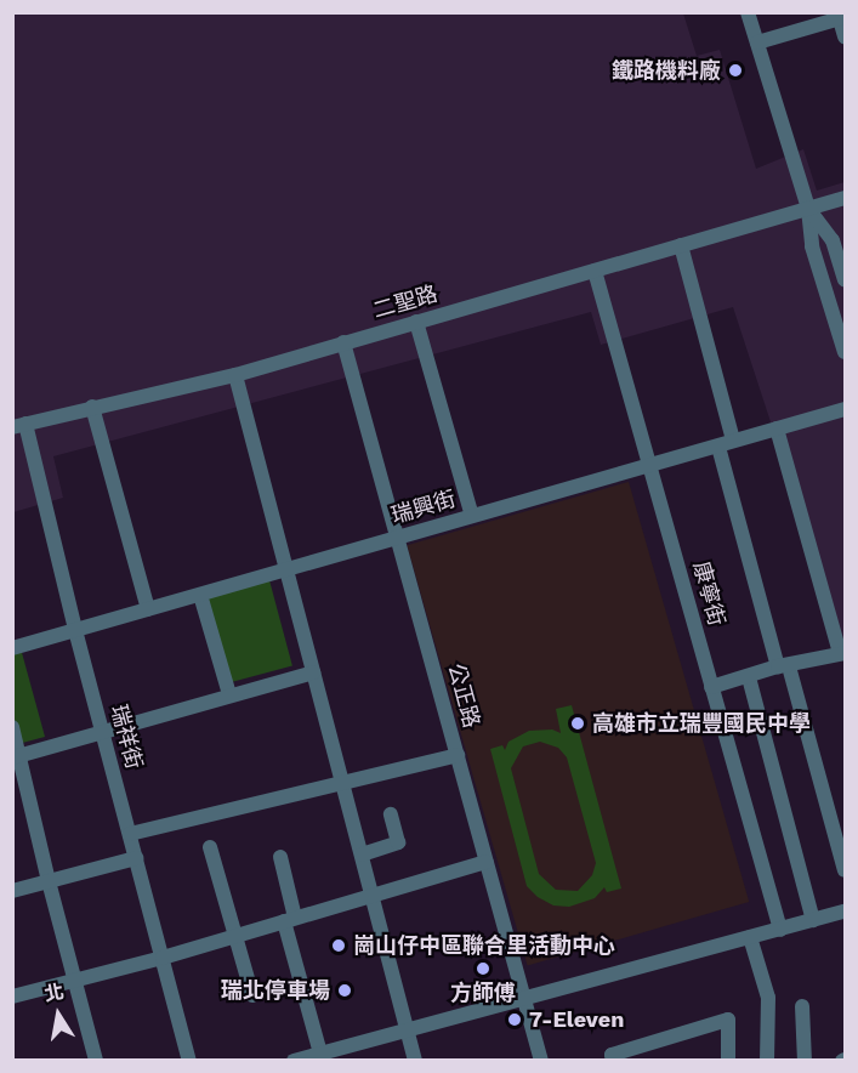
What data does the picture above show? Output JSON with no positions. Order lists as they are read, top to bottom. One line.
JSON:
{"streets":{"street":["二聖路","瑞興街","康寧街","公正路","瑞祥街"]},"crossings":[["二聖路","康寧街"],["二聖路","公正路"],["二聖路","瑞祥街"],["瑞興街","康寧街"],["瑞興街","公正路"],["瑞興街","瑞祥街"]],"places":["鐵路機料廠","高雄市立瑞豐國民中學","崗山仔中區聯合里活動中心","方師傅","瑞北停車場","7-Eleven"],"north":"top"}
